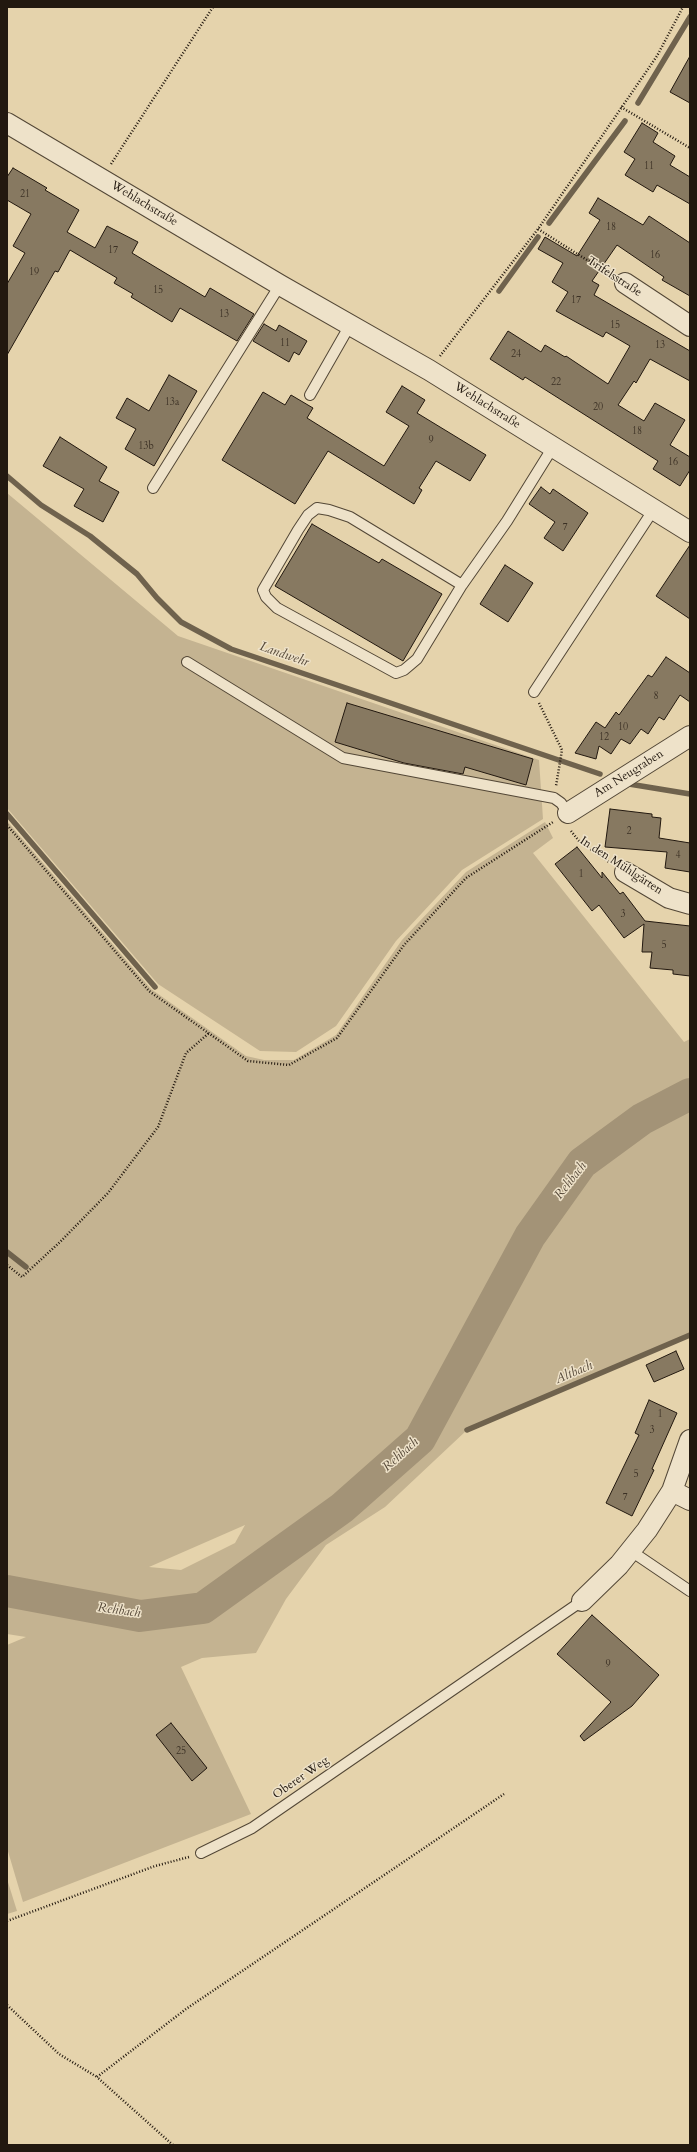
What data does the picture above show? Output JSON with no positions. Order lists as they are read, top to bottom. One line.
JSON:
{"streets":{"street":["Wehlachstraße","Trifelsstraße","Am Neugraben","In den Mühlgärten"],"lane":["Oberer Weg"]},"crossings":[["Am Neugraben","In den Mühlgärten"]],"water":["Landwehr","Rehbach","Altbach"],"house_numbers":["11","21","18","17","16","19","15","17","13","15","11","13","24","22","13a","20","18","9","13b","16","7","8","10","12","2","4","1","3","5","1","3","5","7","9","25"]}
